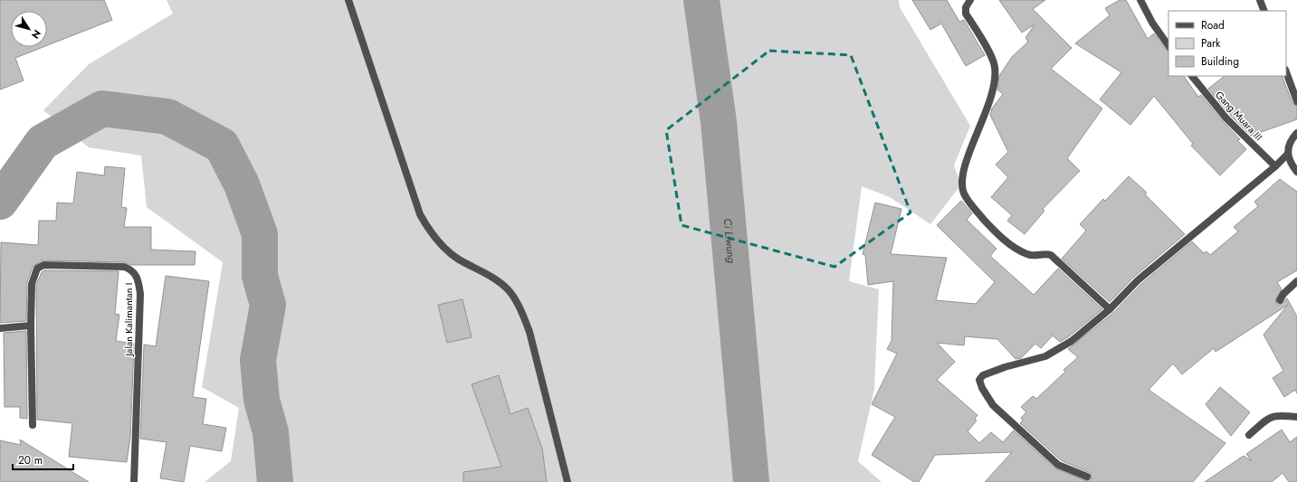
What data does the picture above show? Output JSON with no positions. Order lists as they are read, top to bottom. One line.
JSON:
{"streets":{"street":["Gang Muara III","Jalan Kalimantan I"]},"water":["Ci Liwung"],"legend":["Road","Park","Building"],"scale_bar":"20 m","north":"bottom right"}
